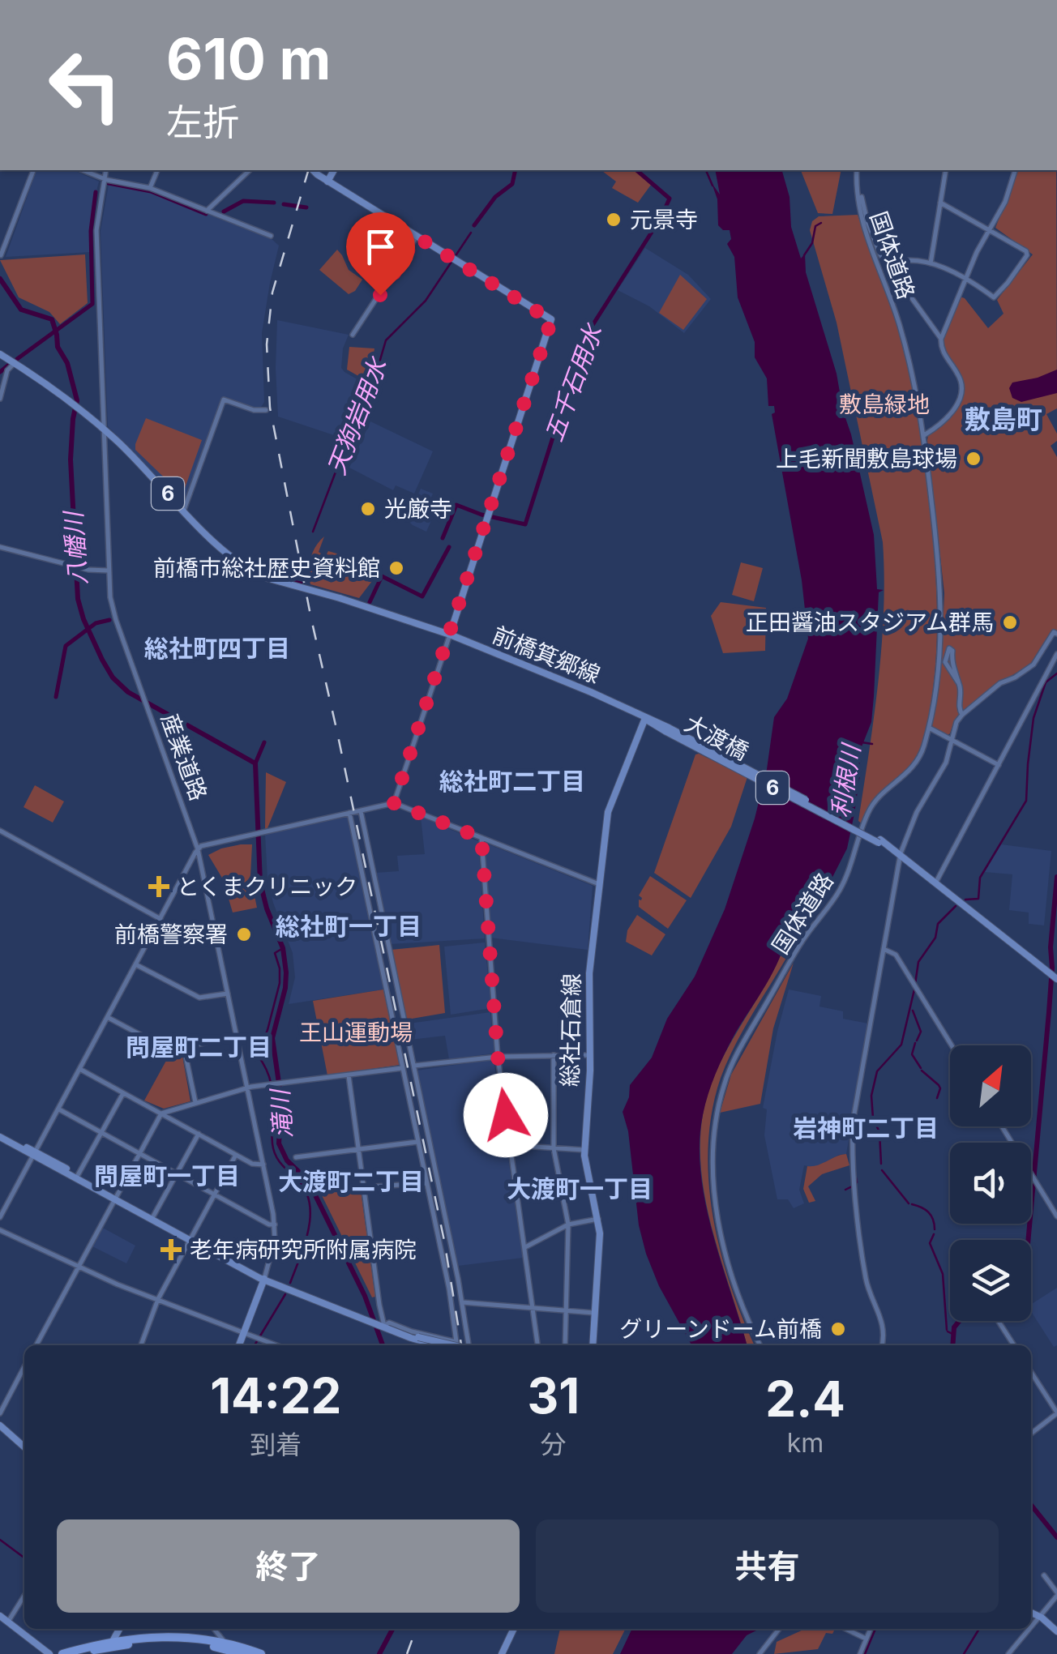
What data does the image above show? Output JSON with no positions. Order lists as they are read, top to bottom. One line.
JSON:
{"streets":{"main road":["6","前橋箕郷線","大渡橋","産業道路","総社石倉線"],"street":["国体道路"]},"crossings":[["6","前橋箕郷線"],["6","大渡橋"],["6","産業道路"],["前橋箕郷線","大渡橋"],["前橋箕郷線","総社石倉線"]],"districts":["敷島町","総社町四丁目","総社町二丁目","総社町一丁目","問屋町二丁目","岩神町二丁目","問屋町一丁目","大渡町二丁目","大渡町一丁目"],"water":["五千石用水","天狗岩用水","八幡川","利根川","滝川"],"parks":["敷島緑地","王山運動場"],"places":{"other":["元景寺","上毛新聞敷島球場","光厳寺","前橋市総社歴史資料館","正田醤油スタジアム群馬","前橋警察署","グリーンドーム前橋"],"health":["とくまクリニック","老年病研究所附属病院"]},"north":"top right","page":{"turn":["610 m","左折"],"eta":["14:22","到着","31","分","2.4","km"],"buttons":["終了","共有"]}}
